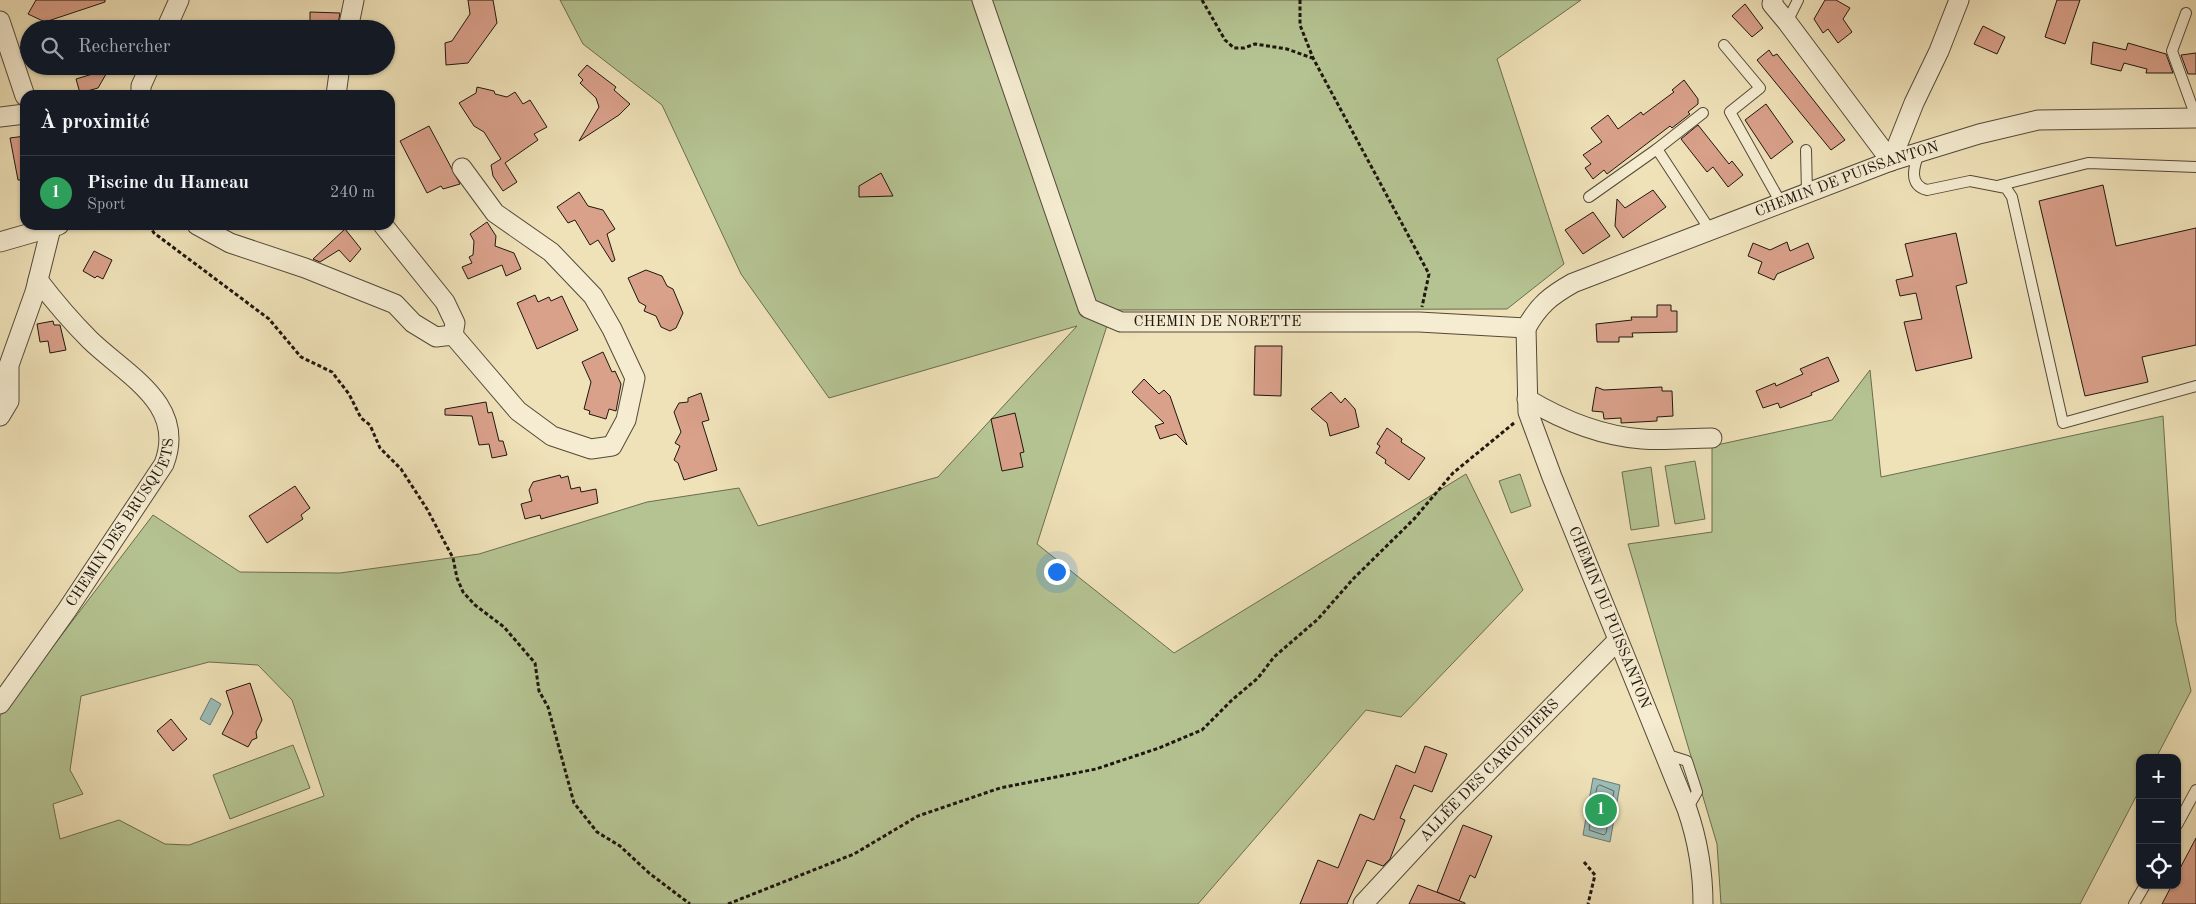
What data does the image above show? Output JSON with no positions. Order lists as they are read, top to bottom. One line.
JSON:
{"streets":{"street":["CHEMIN DE PUISSANTON","CHEMIN DE NORETTE","CHEMIN DES BRUSQUETS","CHEMIN DU PUISSANTON","ALLÉE DES CAROUBIERS"]},"crossings":[["CHEMIN DE PUISSANTON","CHEMIN DE NORETTE"],["CHEMIN DE PUISSANTON","CHEMIN DU PUISSANTON"],["CHEMIN DE NORETTE","CHEMIN DU PUISSANTON"],["CHEMIN DU PUISSANTON","ALLÉE DES CAROUBIERS"]],"page":{"search":"Rechercher","heading":"À proximité","list":[{"mark":"1","name":"Piscine du Hameau","note":"Sport","value":"240 m"}],"map_buttons":["+","−"],"pins":"1"}}
